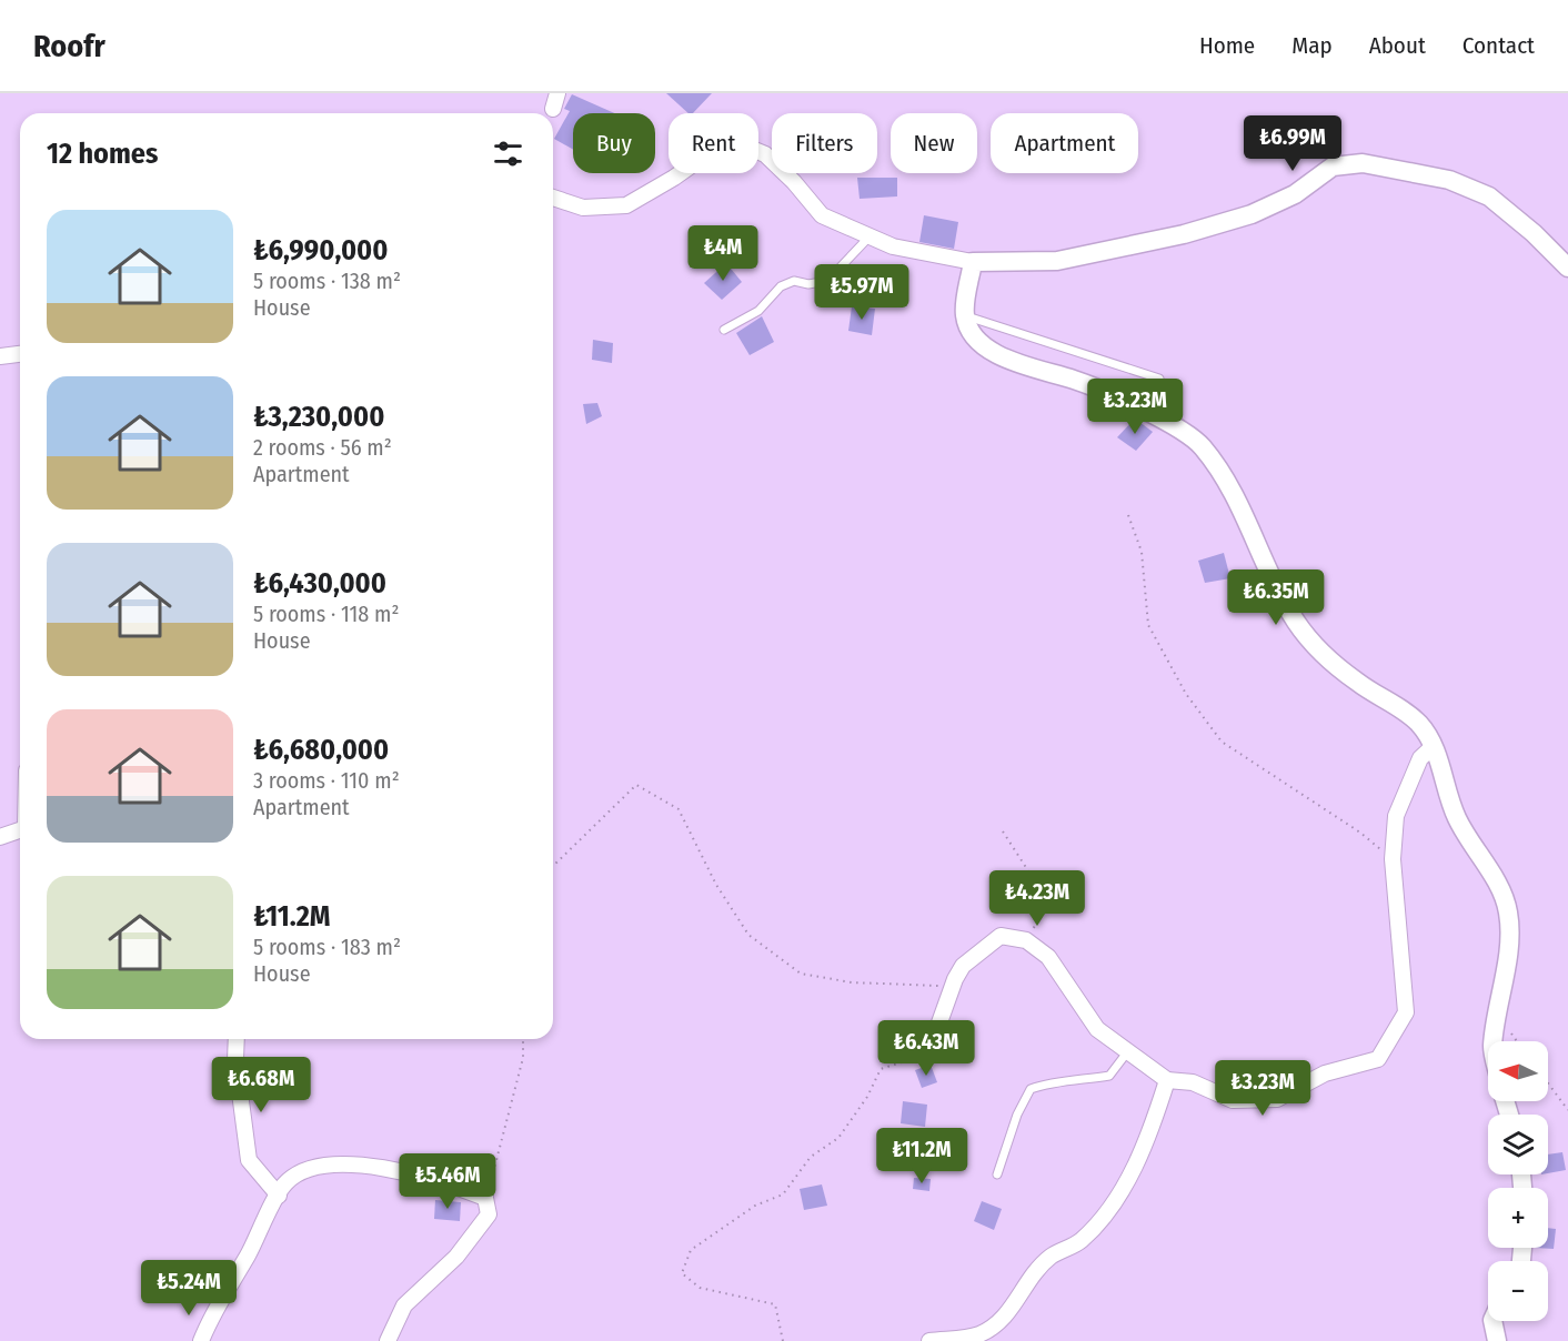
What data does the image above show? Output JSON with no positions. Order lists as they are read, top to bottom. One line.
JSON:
{"north":"left","page":{"header":"Roofr","nav":["Home","Map","About","Contact"],"chip":["Buy","Rent","Filters","New","Apartment"],"heading":"12 homes","price":["₺6.99M","₺4M","₺5.97M","₺3.23M","₺6.35M","₺4.23M","₺6.43M","₺6.68M","₺3.23M","₺11.2M","₺5.46M","₺5.24M"],"list":[{"name":"₺6,990,000","note":"5 rooms · 138 m² · House"},{"name":"₺3,230,000","note":"2 rooms · 56 m² · Apartment"},{"name":"₺6,430,000","note":"5 rooms · 118 m² · House"},{"name":"₺6,680,000","note":"3 rooms · 110 m² · Apartment"},{"name":"₺11.2M","note":"5 rooms · 183 m² · House"}],"map_buttons":["+","−"]}}
